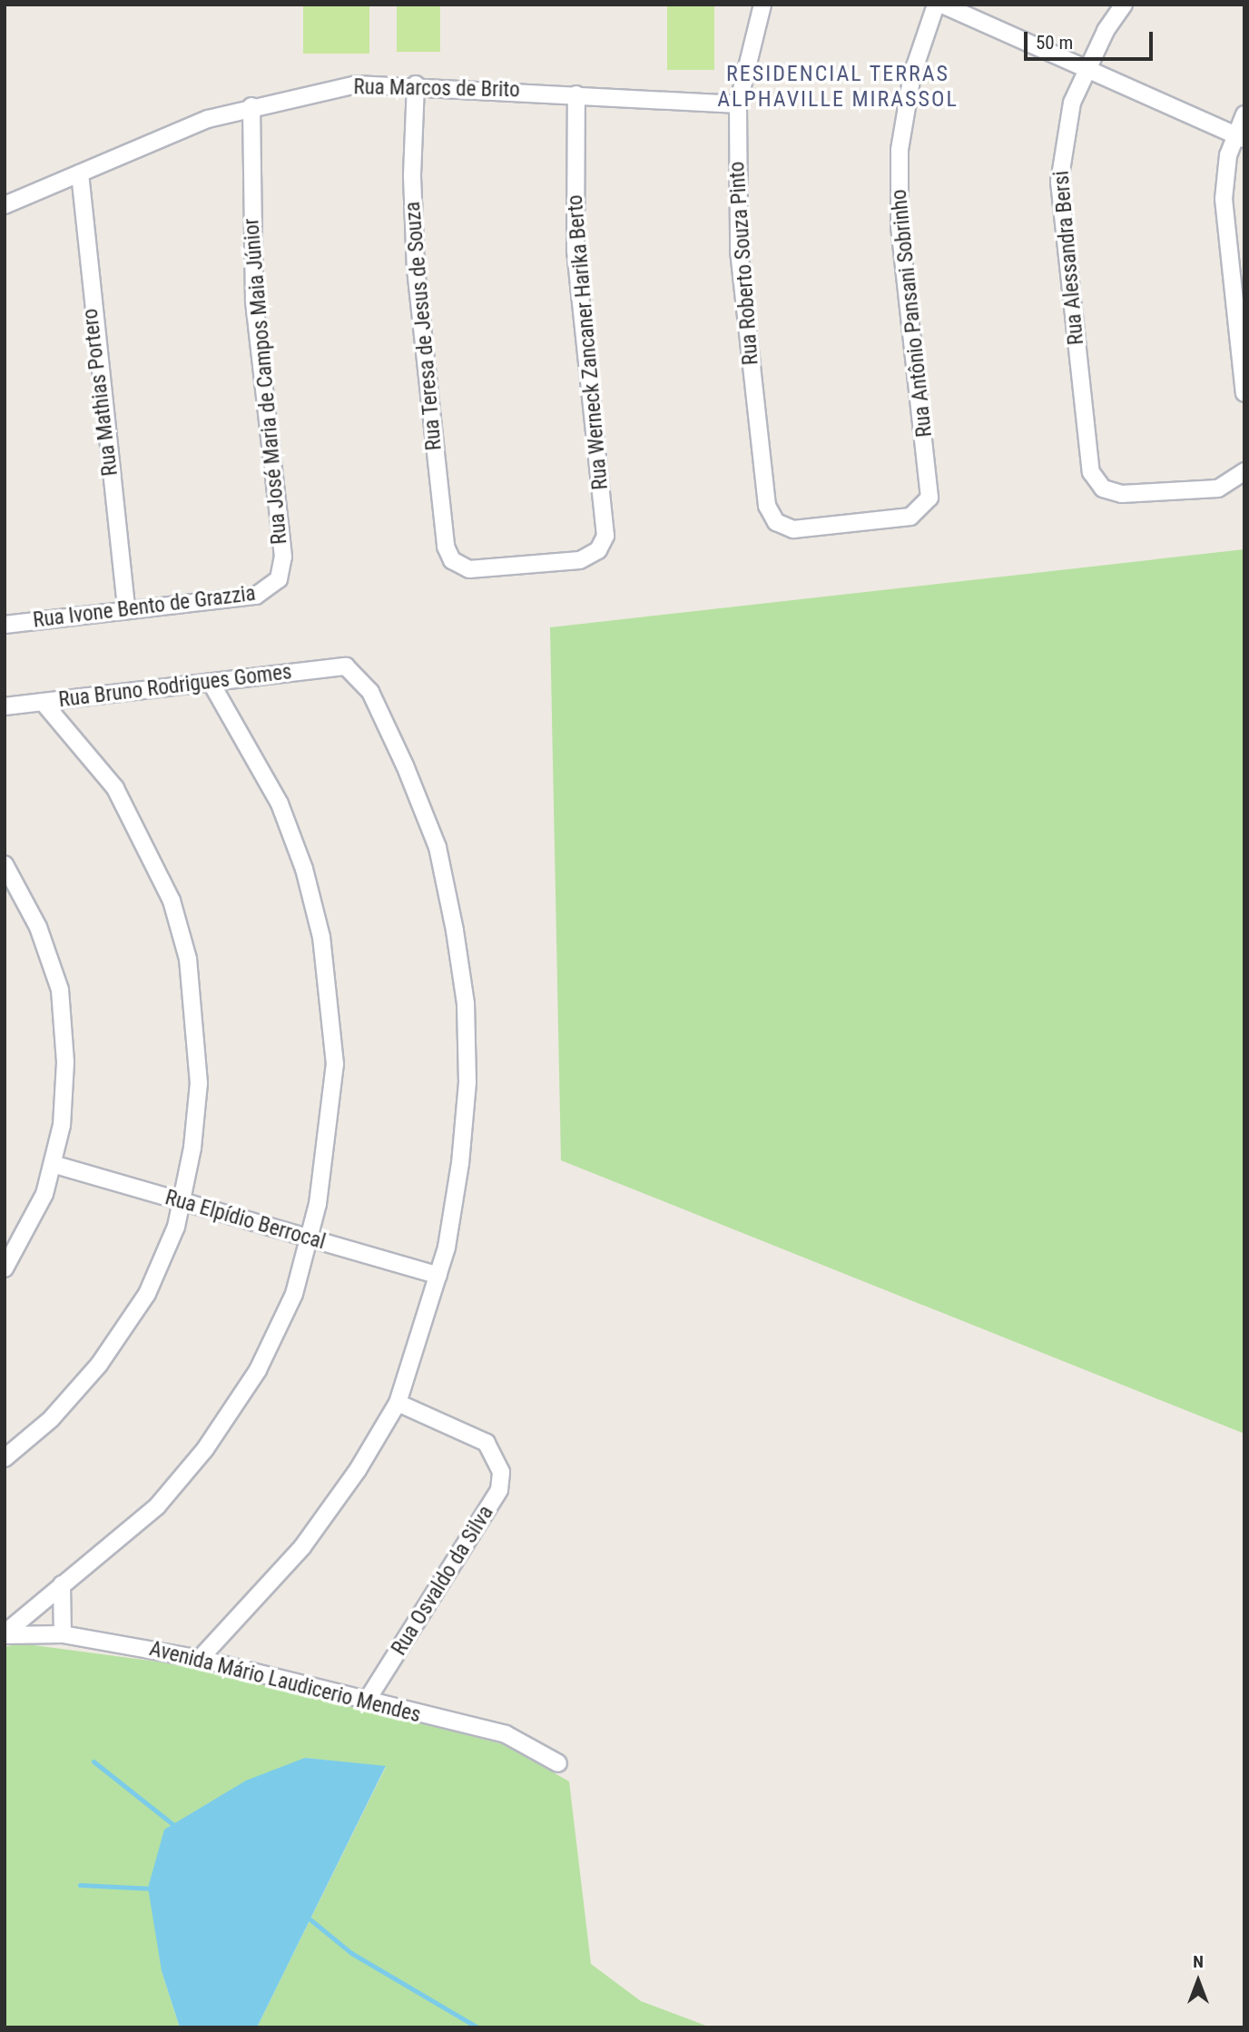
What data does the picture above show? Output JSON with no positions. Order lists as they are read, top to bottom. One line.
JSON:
{"streets":{"street":["Rua Marcos de Brito","Rua Alessandra Bersi","Rua Roberto Souza Pinto","Rua Antônio Pansani Sobrinho","Rua Teresa de Jesus de Souza","Rua Werneck Zancaner Harika Berto","Rua José Maria de Campos Maia Júnior","Rua Mathias Portero","Rua Ivone Bento de Grazzia","Rua Bruno Rodrigues Gomes","Rua Elpídio Berrocal","Rua Osvaldo da Silva","Avenida Mário Laudicerio Mendes"]},"crossings":[["Rua Marcos de Brito","Rua Roberto Souza Pinto"],["Rua Marcos de Brito","Rua Teresa de Jesus de Souza"],["Rua Marcos de Brito","Rua Werneck Zancaner Harika Berto"],["Rua Marcos de Brito","Rua José Maria de Campos Maia Júnior"],["Rua Marcos de Brito","Rua Mathias Portero"],["Rua Roberto Souza Pinto","Rua Antônio Pansani Sobrinho"],["Rua Teresa de Jesus de Souza","Rua Werneck Zancaner Harika Berto"],["Rua José Maria de Campos Maia Júnior","Rua Ivone Bento de Grazzia"],["Rua Mathias Portero","Rua Ivone Bento de Grazzia"],["Rua Bruno Rodrigues Gomes","Rua Elpídio Berrocal"],["Rua Osvaldo da Silva","Avenida Mário Laudicerio Mendes"]],"districts":["RESIDENCIAL TERRAS ALPHAVILLE MIRASSOL"],"scale_bar":"50 m","north":"top"}
